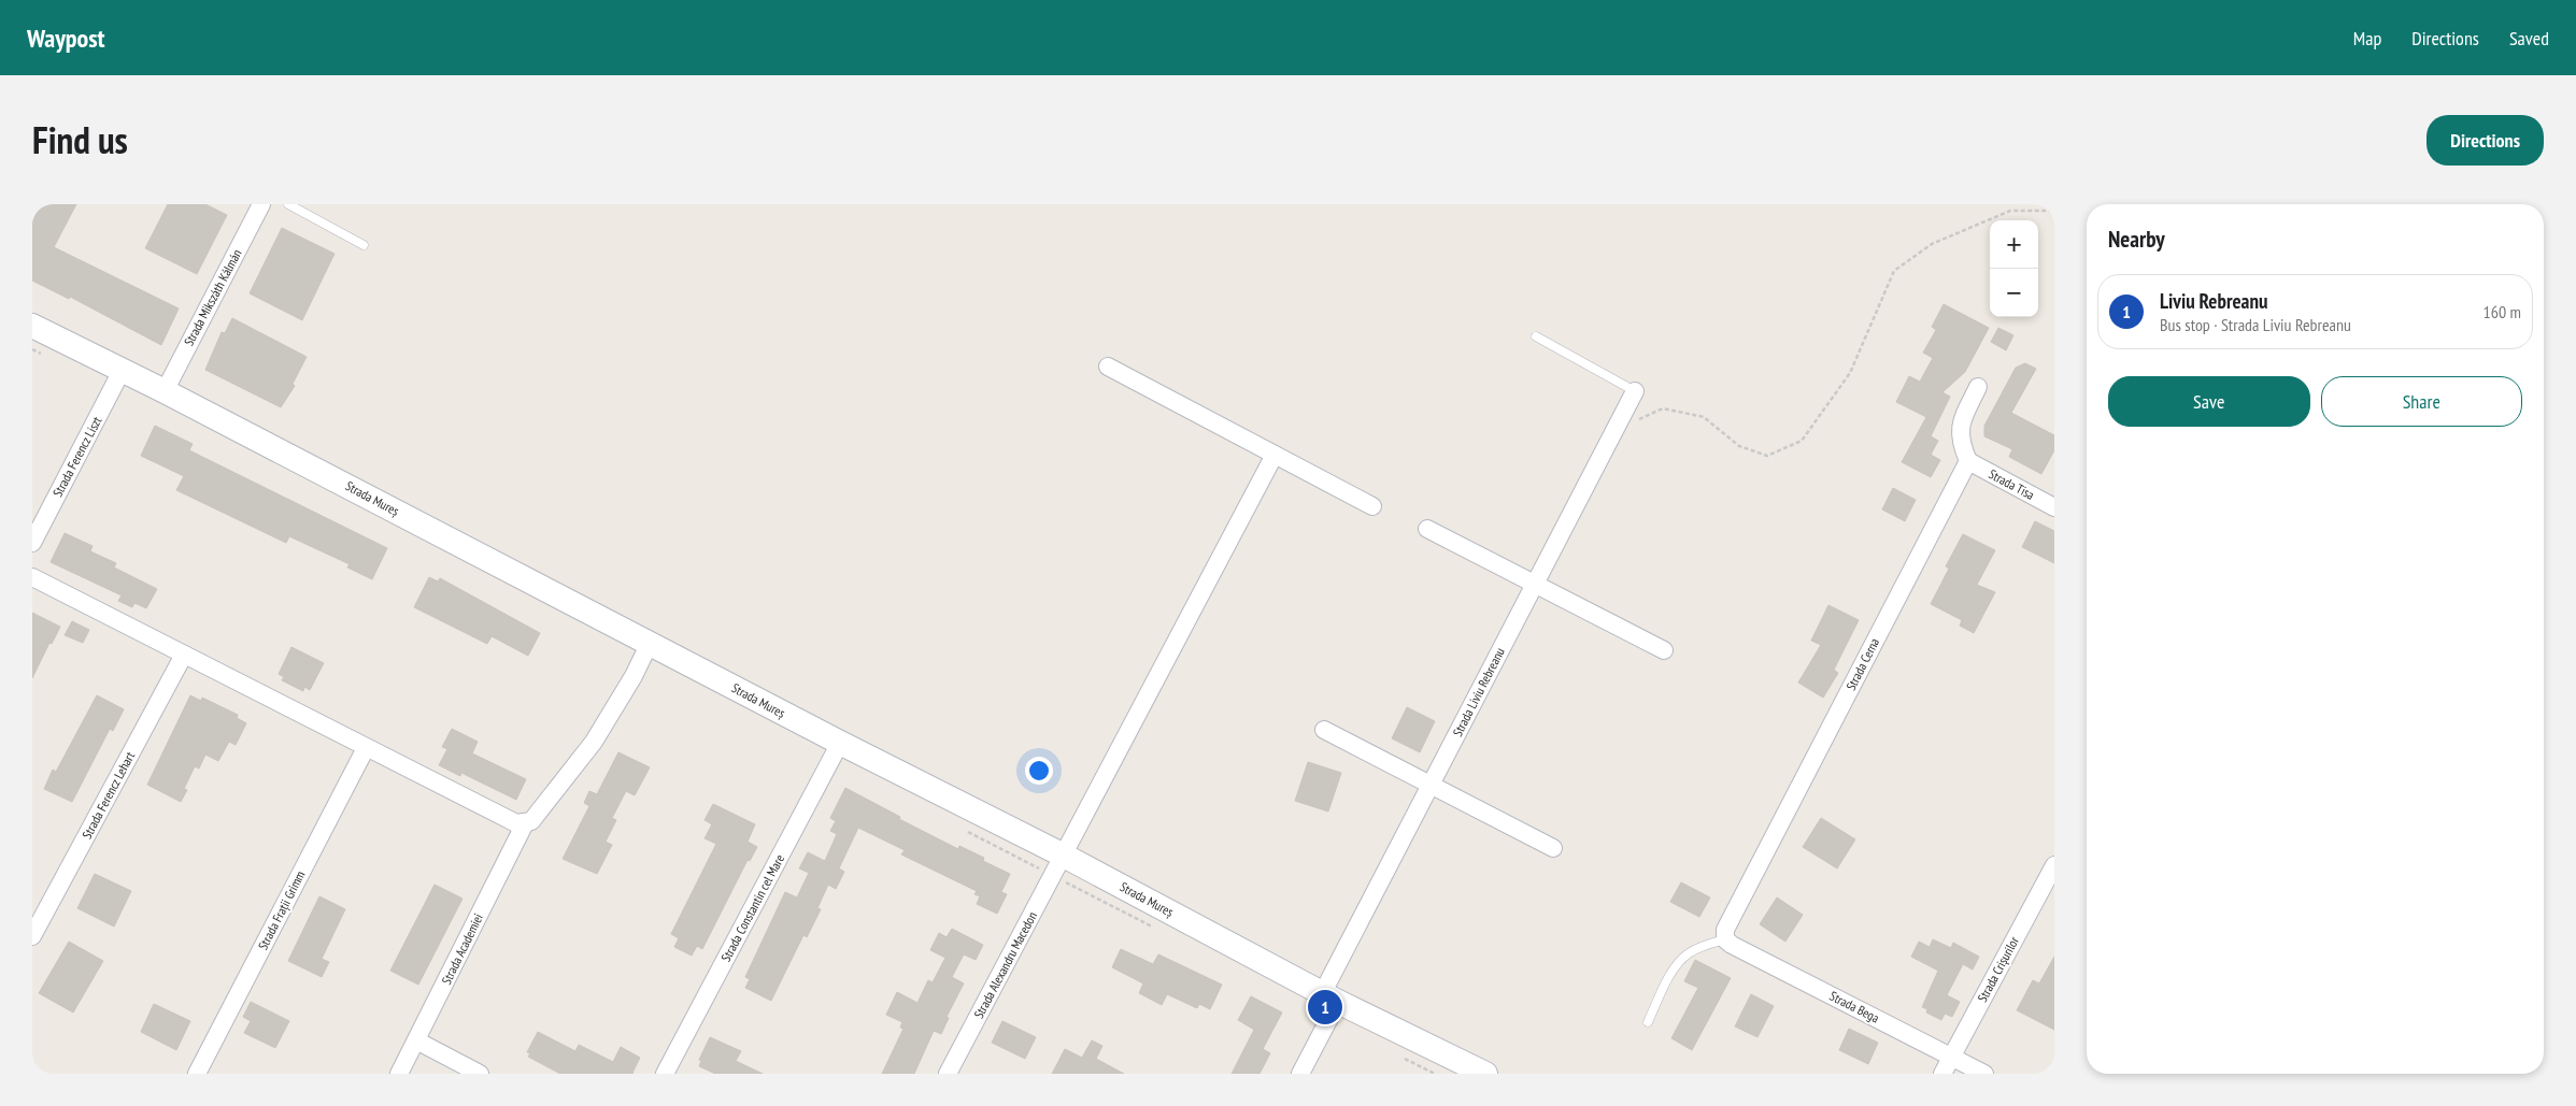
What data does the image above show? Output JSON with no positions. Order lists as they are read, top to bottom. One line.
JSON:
{"streets":{"street":["Strada Mikszáth Kálmán","Strada Ferencz Liszt","Strada Tisa","Strada Mureș","Strada Cerna","Strada Liviu Rebreanu","Strada Ferencz Lehart","Strada Constantin cel Mare","Strada Frații Grimm","Strada Academiei","Strada Alexandru Macedon","Strada Crișurilor","Strada Bega"]},"crossings":[["Strada Mikszáth Kálmán","Strada Mureș"],["Strada Ferencz Liszt","Strada Mureș"],["Strada Tisa","Strada Cerna"],["Strada Mureș","Strada Liviu Rebreanu"],["Strada Mureș","Strada Constantin cel Mare"],["Strada Mureș","Strada Academiei"],["Strada Mureș","Strada Alexandru Macedon"],["Strada Cerna","Strada Bega"],["Strada Crișurilor","Strada Bega"]],"page":{"header":"Waypost","nav":["Map","Directions","Saved"],"title":"Find us","buttons":["Directions",["Save","Share"]],"heading":"Nearby","map_buttons":["+","−"],"list":[{"mark":"1","name":"Liviu Rebreanu","note":"Bus stop · Strada Liviu Rebreanu","value":"160 m"}],"pins":"1"}}
